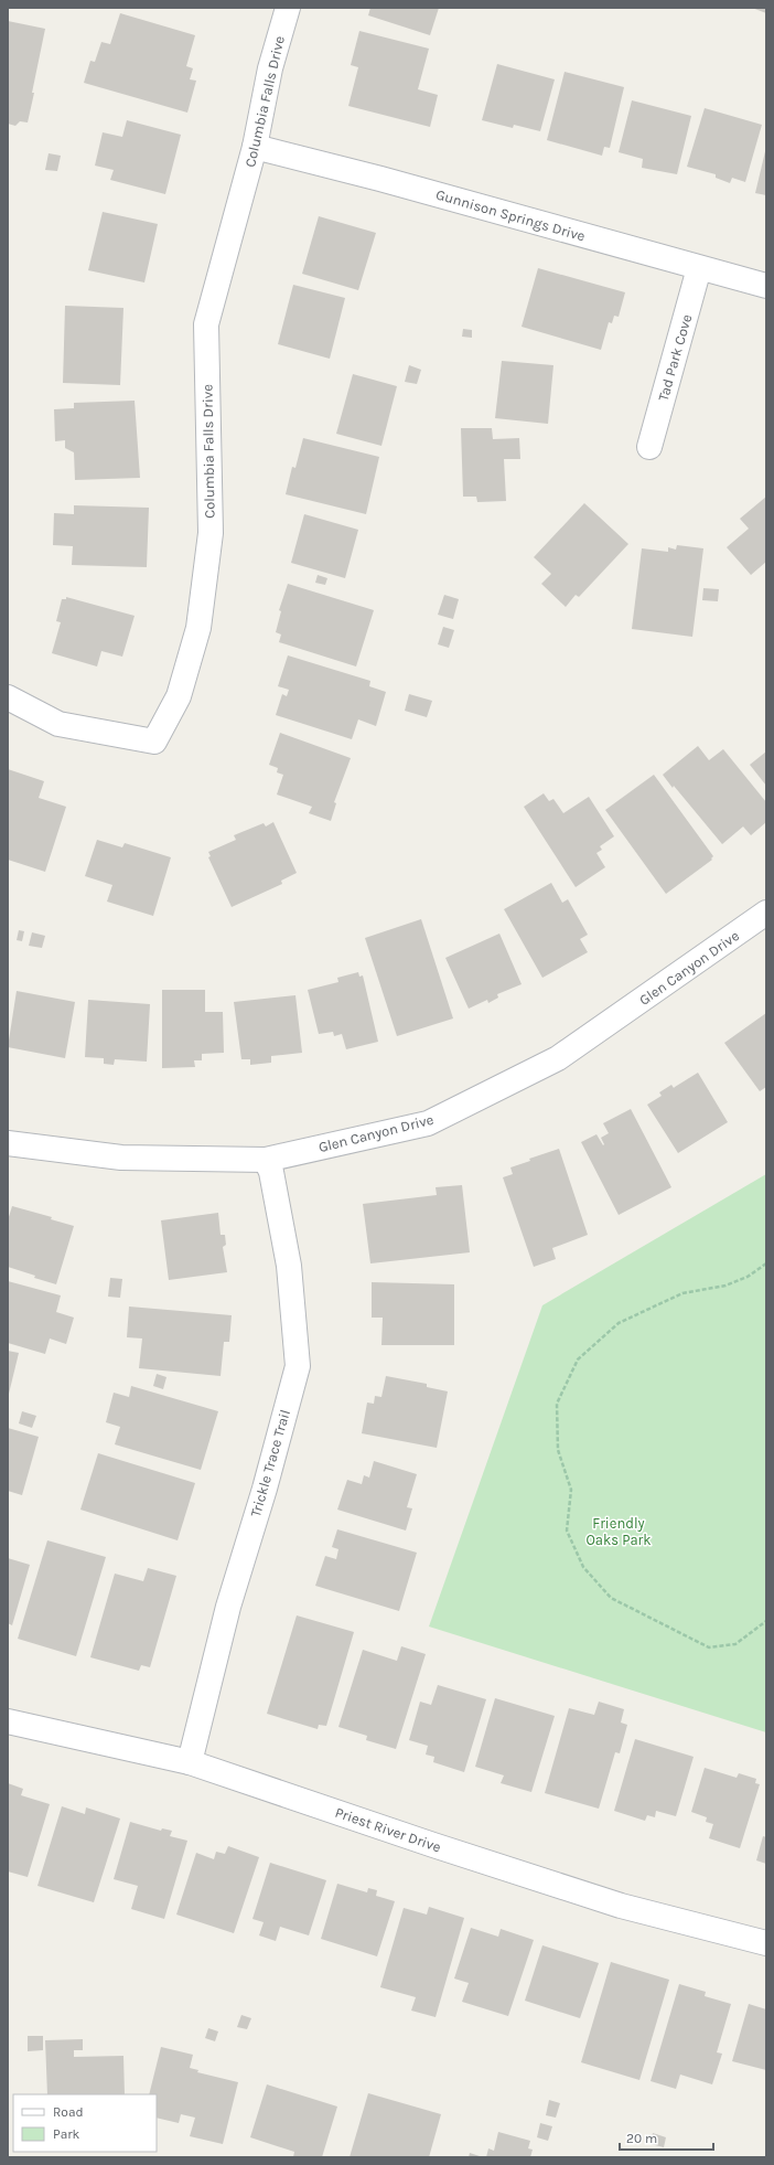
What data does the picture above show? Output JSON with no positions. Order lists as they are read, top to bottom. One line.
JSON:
{"streets":{"street":["Columbia Falls Drive","Gunnison Springs Drive","Tad Park Cove","Glen Canyon Drive","Trickle Trace Trail","Priest River Drive"]},"crossings":[["Columbia Falls Drive","Gunnison Springs Drive"],["Gunnison Springs Drive","Tad Park Cove"],["Glen Canyon Drive","Trickle Trace Trail"],["Trickle Trace Trail","Priest River Drive"]],"parks":["Friendly Oaks Park"],"legend":["Road","Park"],"scale_bar":"20 m"}
